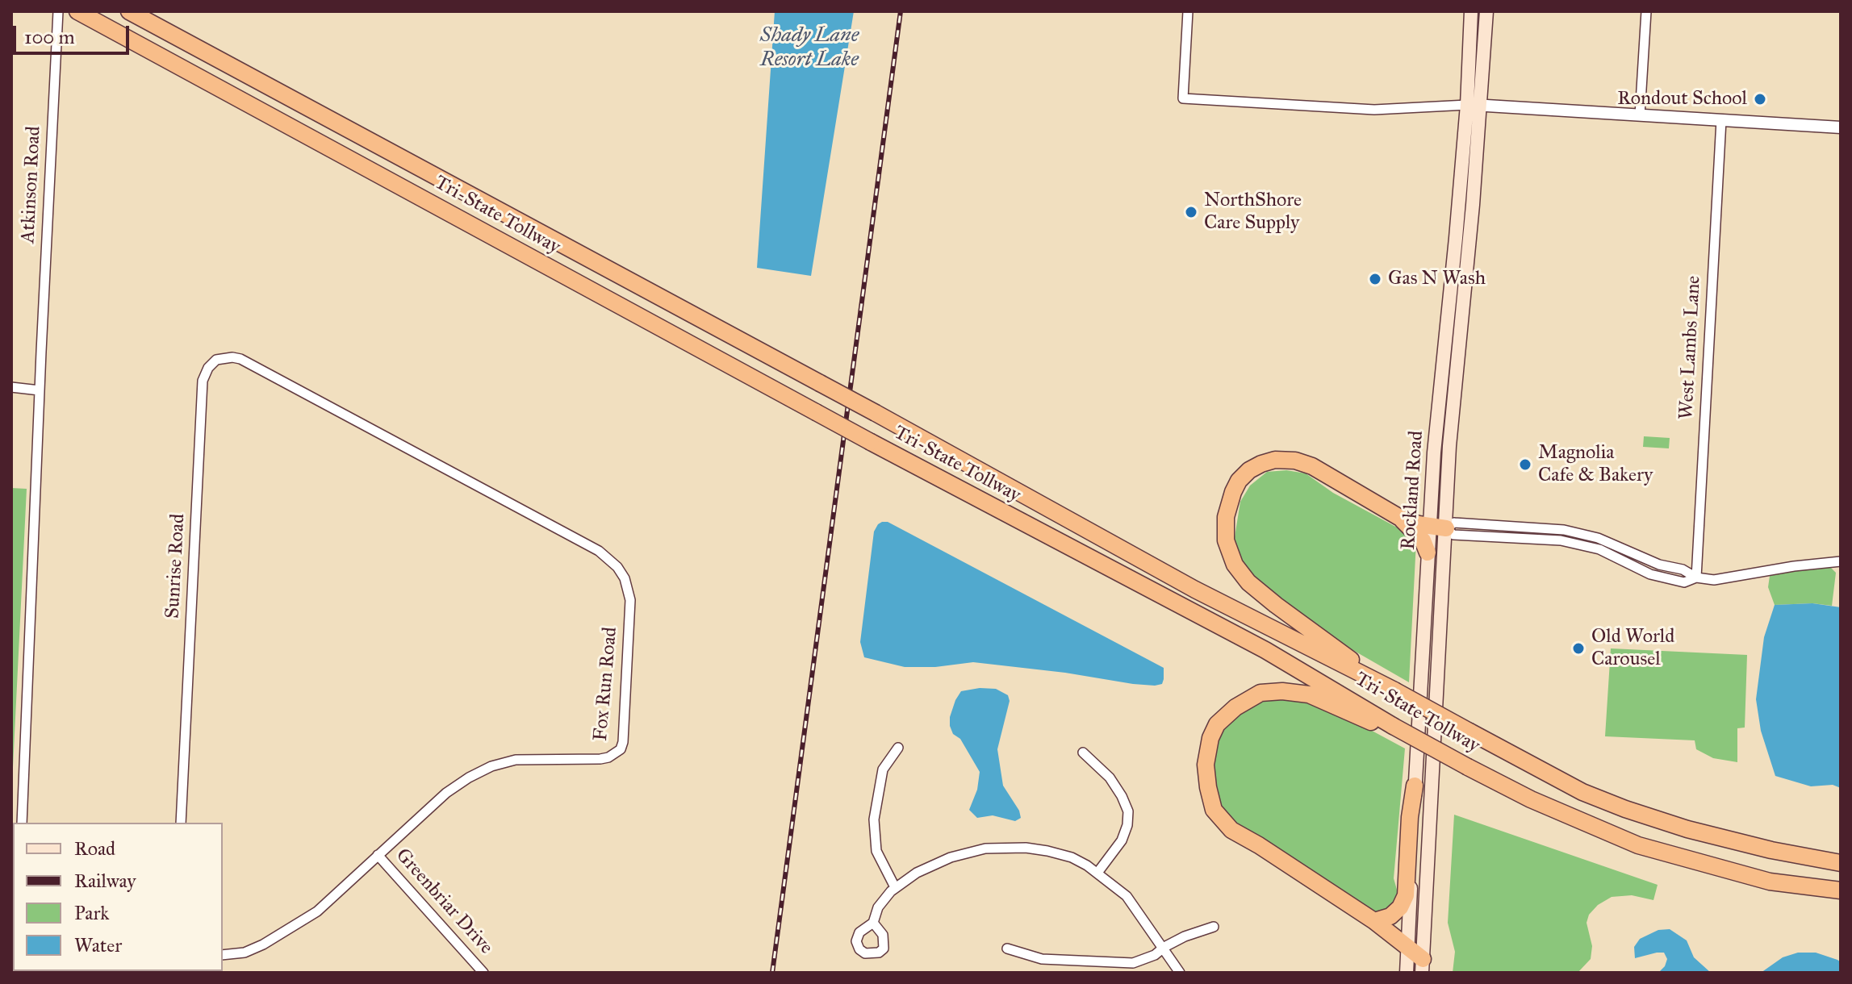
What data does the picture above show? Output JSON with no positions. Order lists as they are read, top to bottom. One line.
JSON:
{"streets":{"highway":["Tri-State Tollway"],"main road":["Rockland Road"],"street":["Atkinson Road","West Lambs Lane","Sunrise Road","Fox Run Road","Greenbriar Drive"]},"crossings":[["Sunrise Road","Fox Run Road"],["Fox Run Road","Greenbriar Drive"]],"water":["Shady Lane Resort Lake"],"places":["Rondout School","NorthShore Care Supply","Gas N Wash","Magnolia Cafe & Bakery","Old World Carousel"],"legend":["Road","Railway","Park","Water"],"scale_bar":"100 m"}
